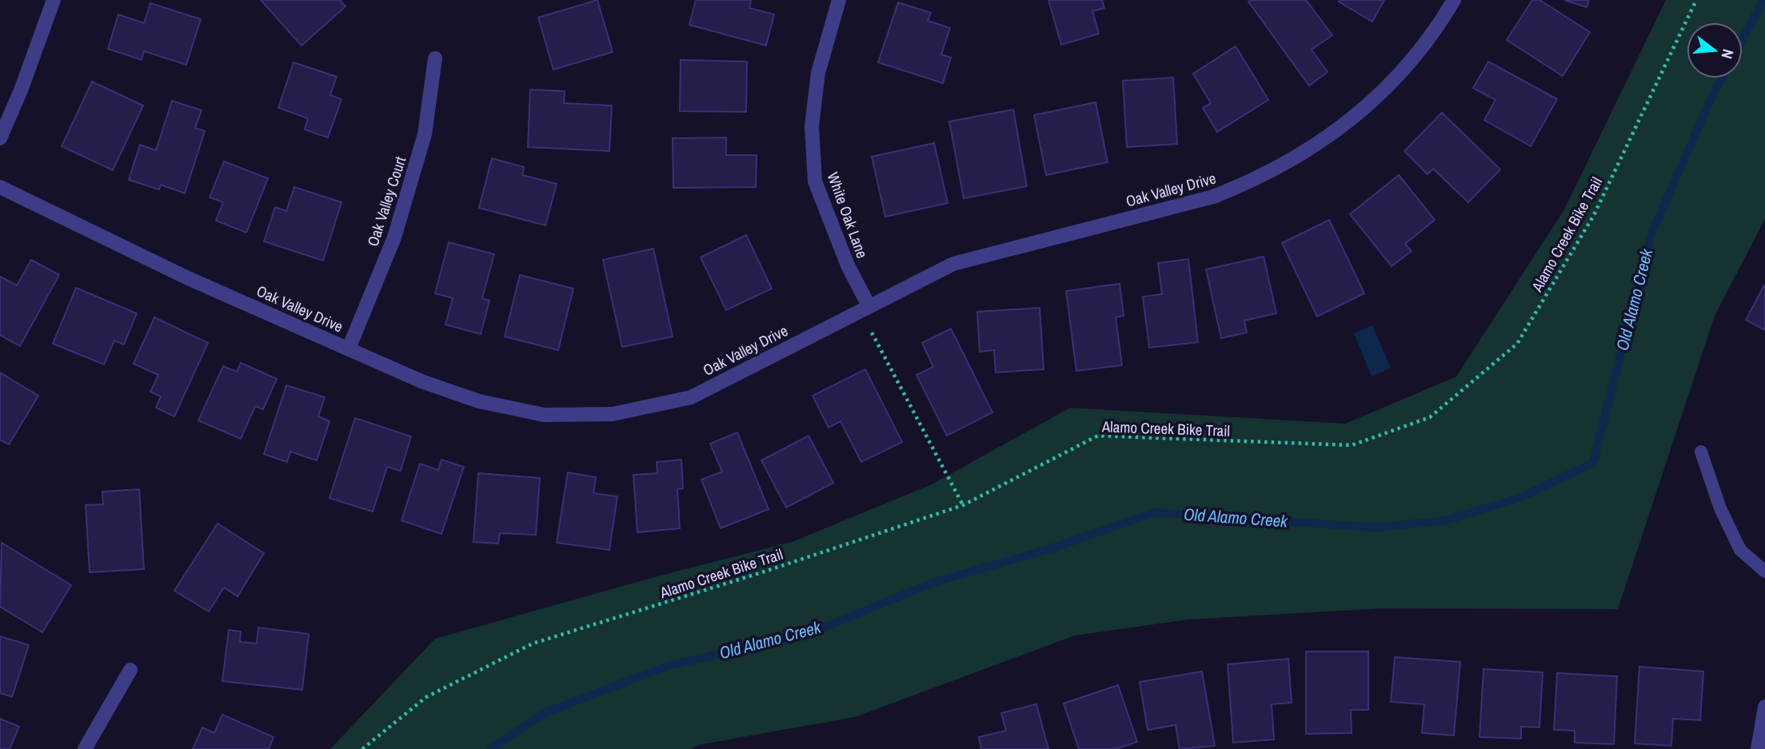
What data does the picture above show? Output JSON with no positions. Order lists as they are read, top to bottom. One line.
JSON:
{"streets":{"street":["Oak Valley Drive","Oak Valley Court","White Oak Lane"],"path":["Alamo Creek Bike Trail"]},"crossings":[["Oak Valley Drive","Oak Valley Court"],["Oak Valley Drive","White Oak Lane"]],"water":["Old Alamo Creek"],"north":"right"}
